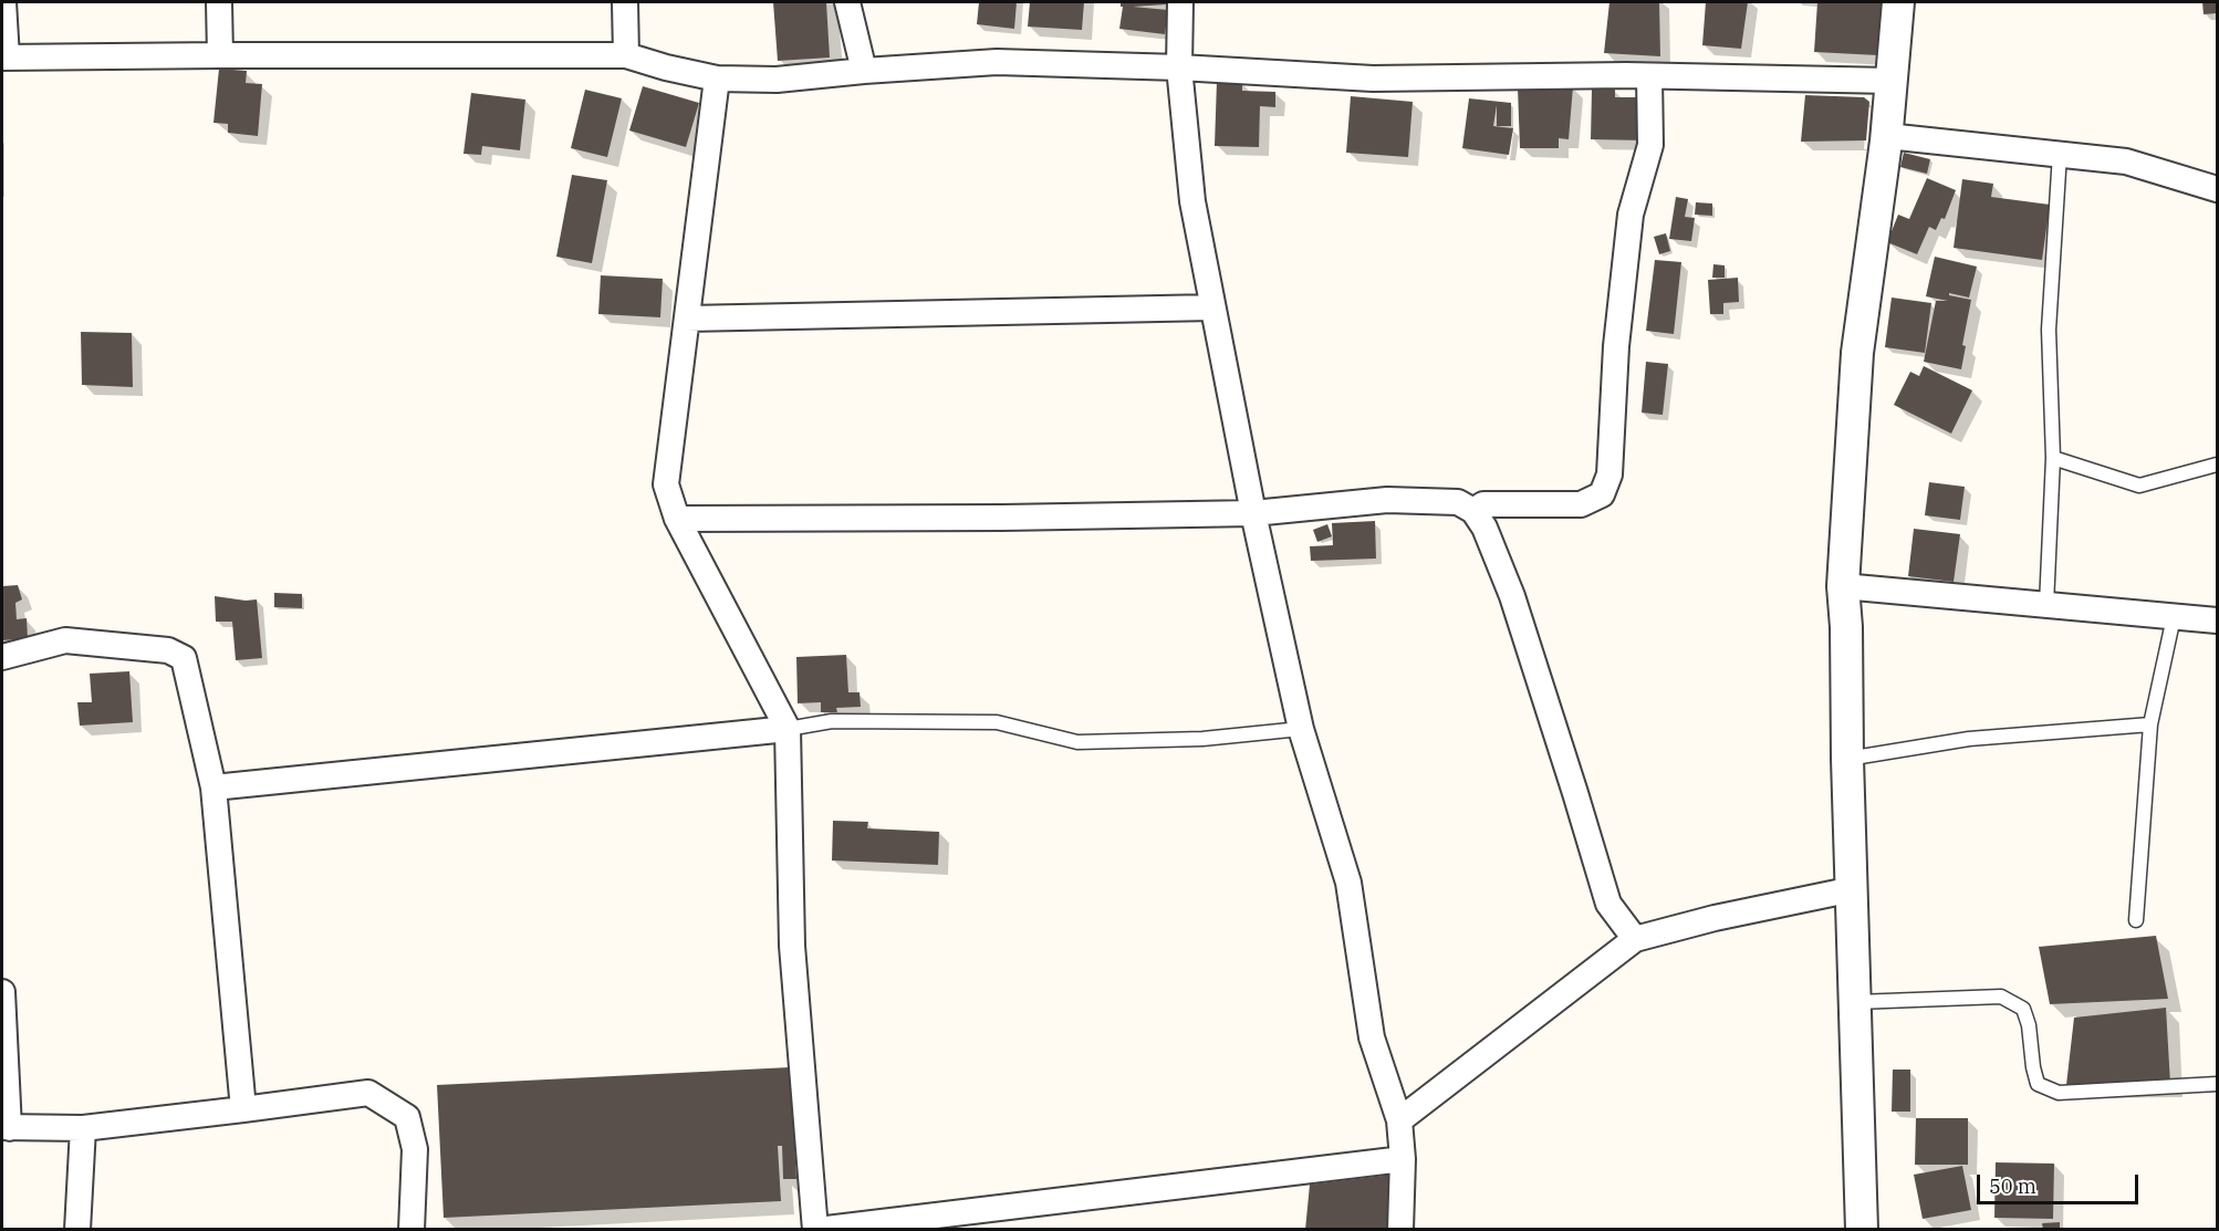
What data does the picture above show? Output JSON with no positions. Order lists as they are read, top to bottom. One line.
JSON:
{"scale_bar":"50 m"}
